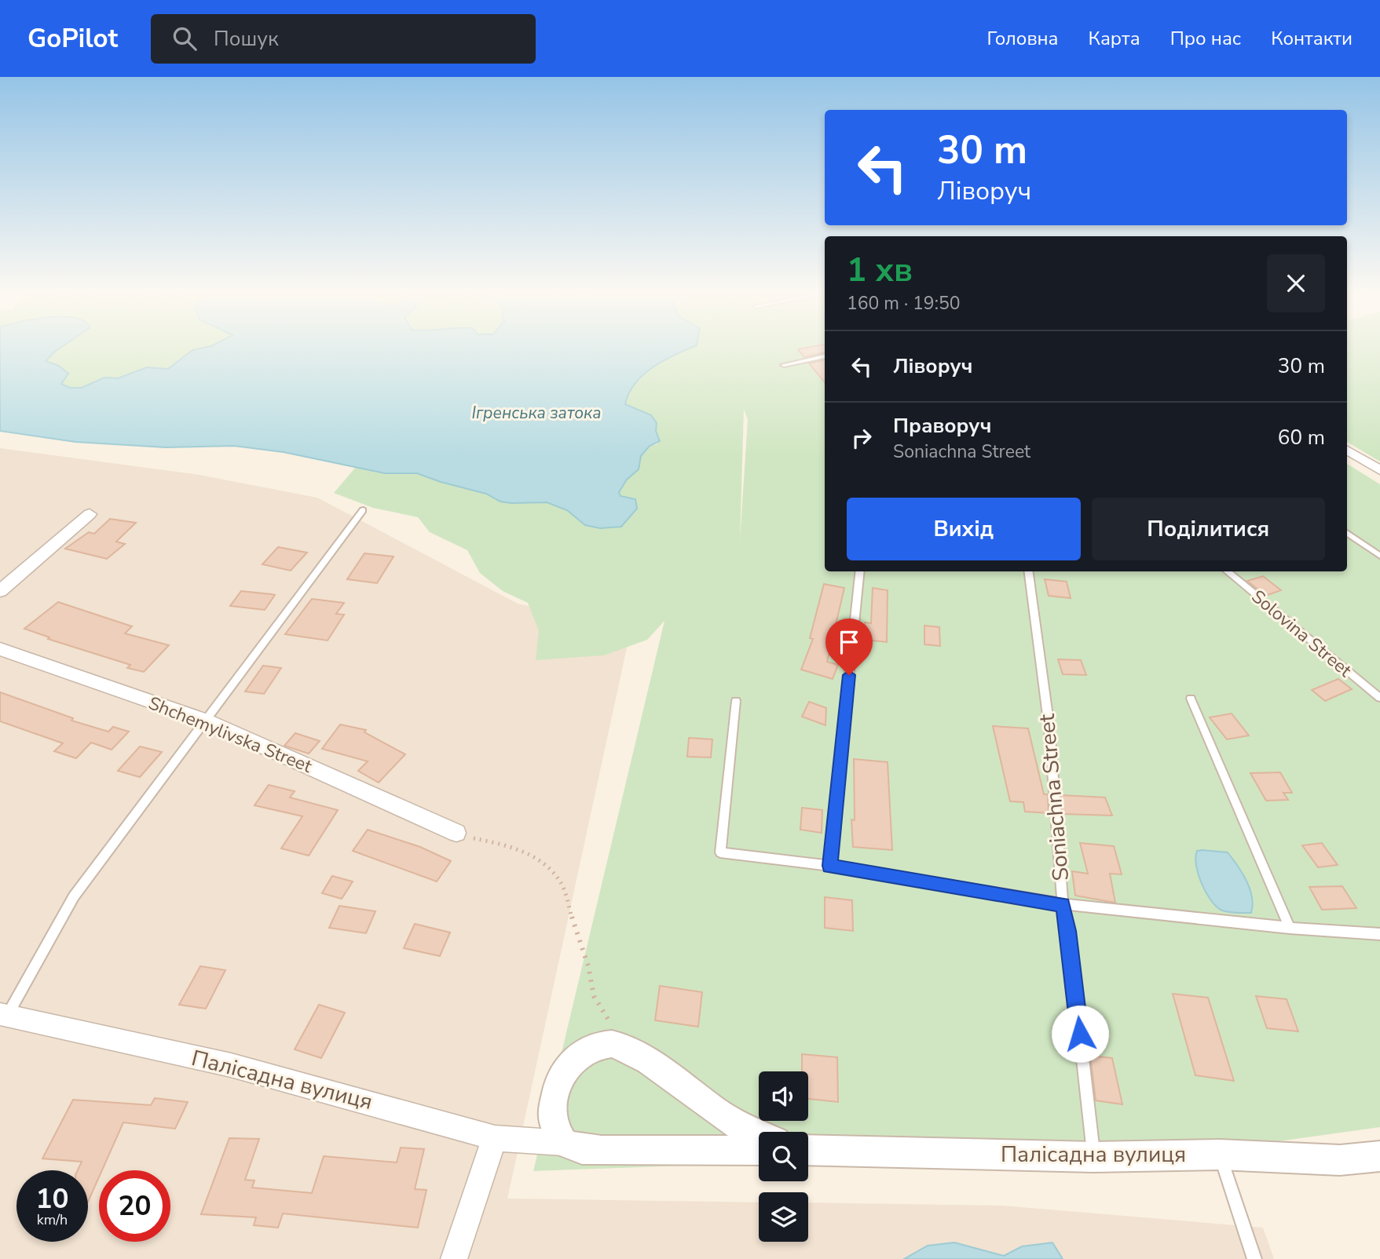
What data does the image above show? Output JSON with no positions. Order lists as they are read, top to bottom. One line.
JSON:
{"streets":{"street":["Shchemylivska Street","Палісадна вулиця"],"lane":["Solovina Street","Soniachna Street"]},"crossings":[["Soniachna Street","Палісадна вулиця"]],"water":["Ігренська затока"],"page":{"header":"GoPilot","search":"Пошук","nav":["Головна","Карта","Про нас","Контакти"],"turn":["30 m","Ліворуч"],"heading":["1 хв","160 m · 19:50"],"list":[{"name":"Ліворуч","value":"30 m"},{"name":"Праворуч","note":"Soniachna Street","value":"60 m"}],"buttons":["Вихід","Поділитися"],"speed":"10 km/h","limit":"20"}}
